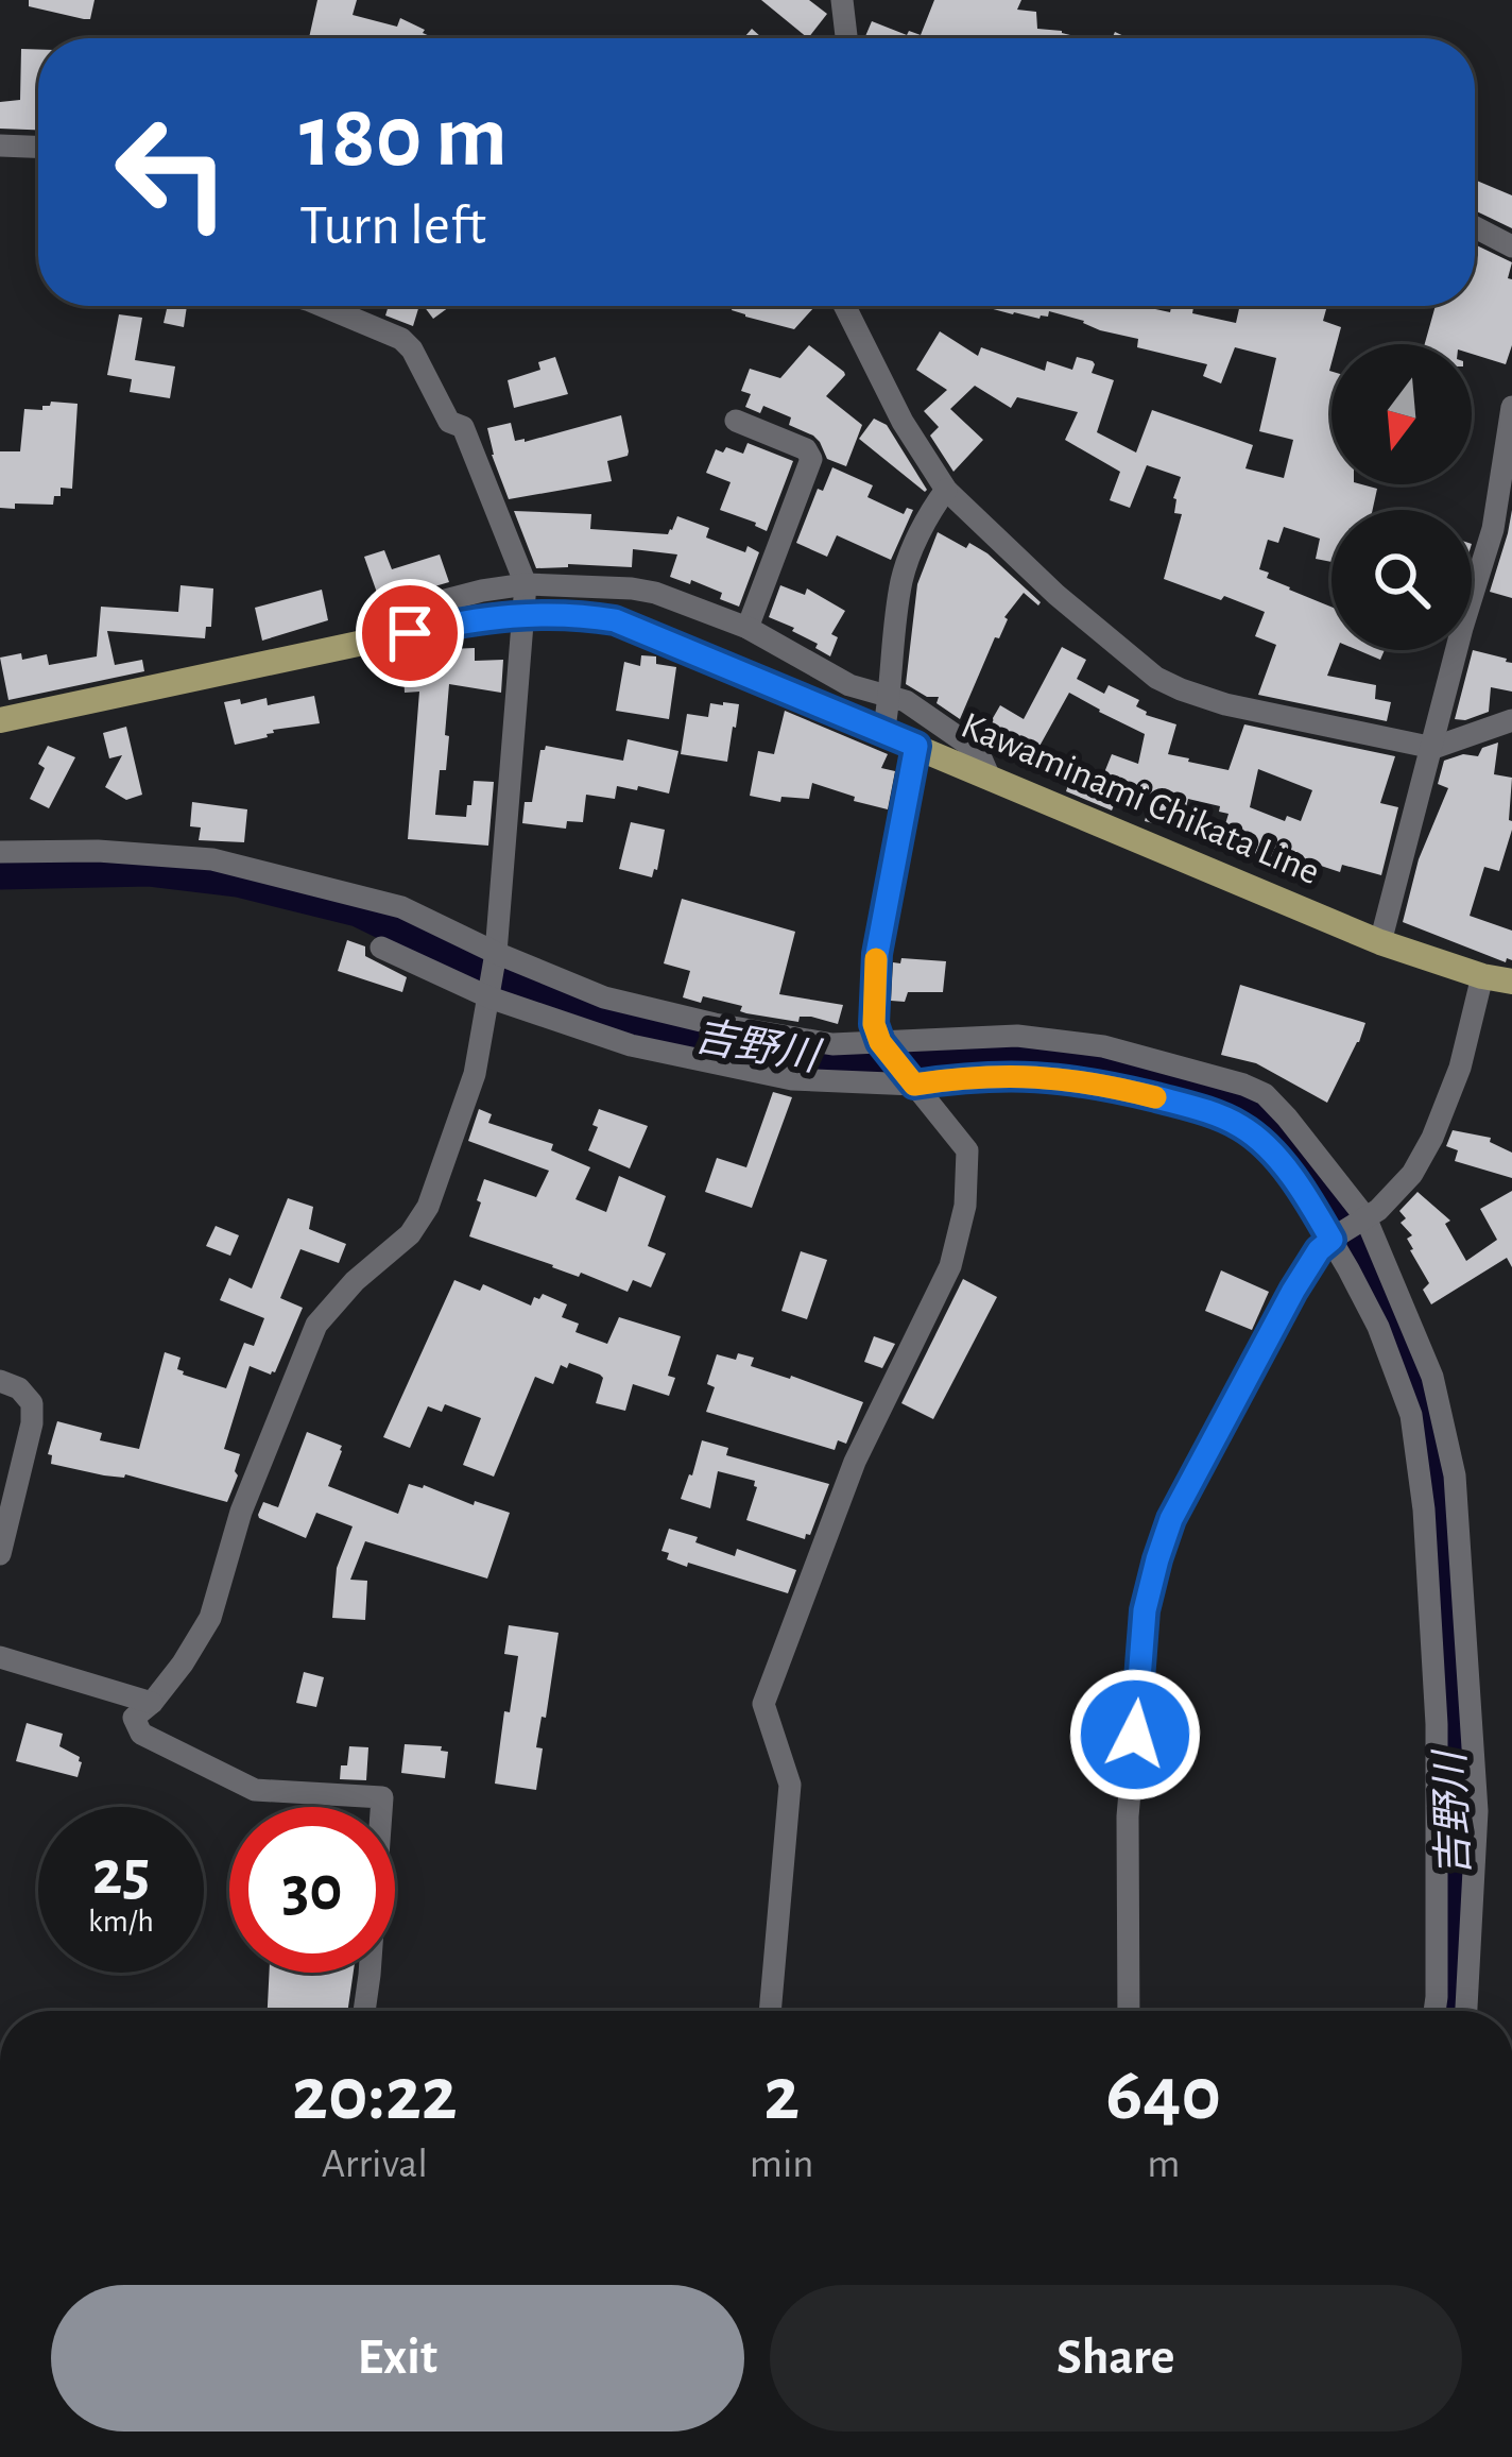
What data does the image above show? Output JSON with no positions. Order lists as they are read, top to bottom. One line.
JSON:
{"streets":{"main road":["Kawaminami Chikata Line"]},"water":["吉野川"],"north":"bottom","page":{"turn":["180 m","Turn left"],"speed":"25 km/h","limit":"30","eta":["20:22","Arrival","2","min","640","m"],"buttons":["Exit","Share"]}}
